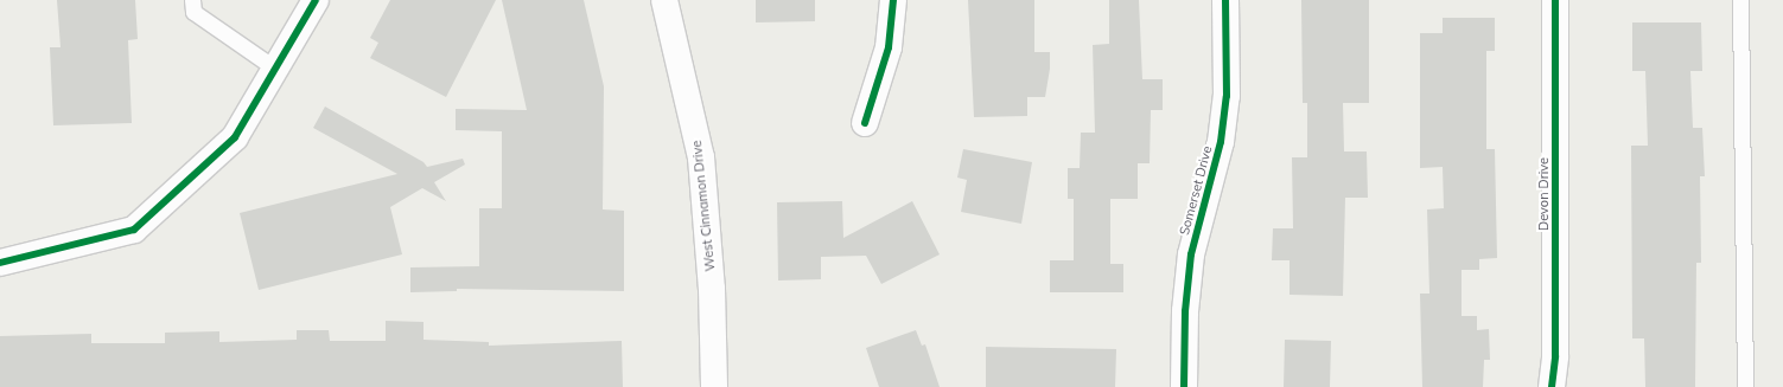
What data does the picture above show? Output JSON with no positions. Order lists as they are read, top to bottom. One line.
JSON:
{"streets":{"street":["Somerset Drive","Devon Drive","West Cinnamon Drive"]}}
